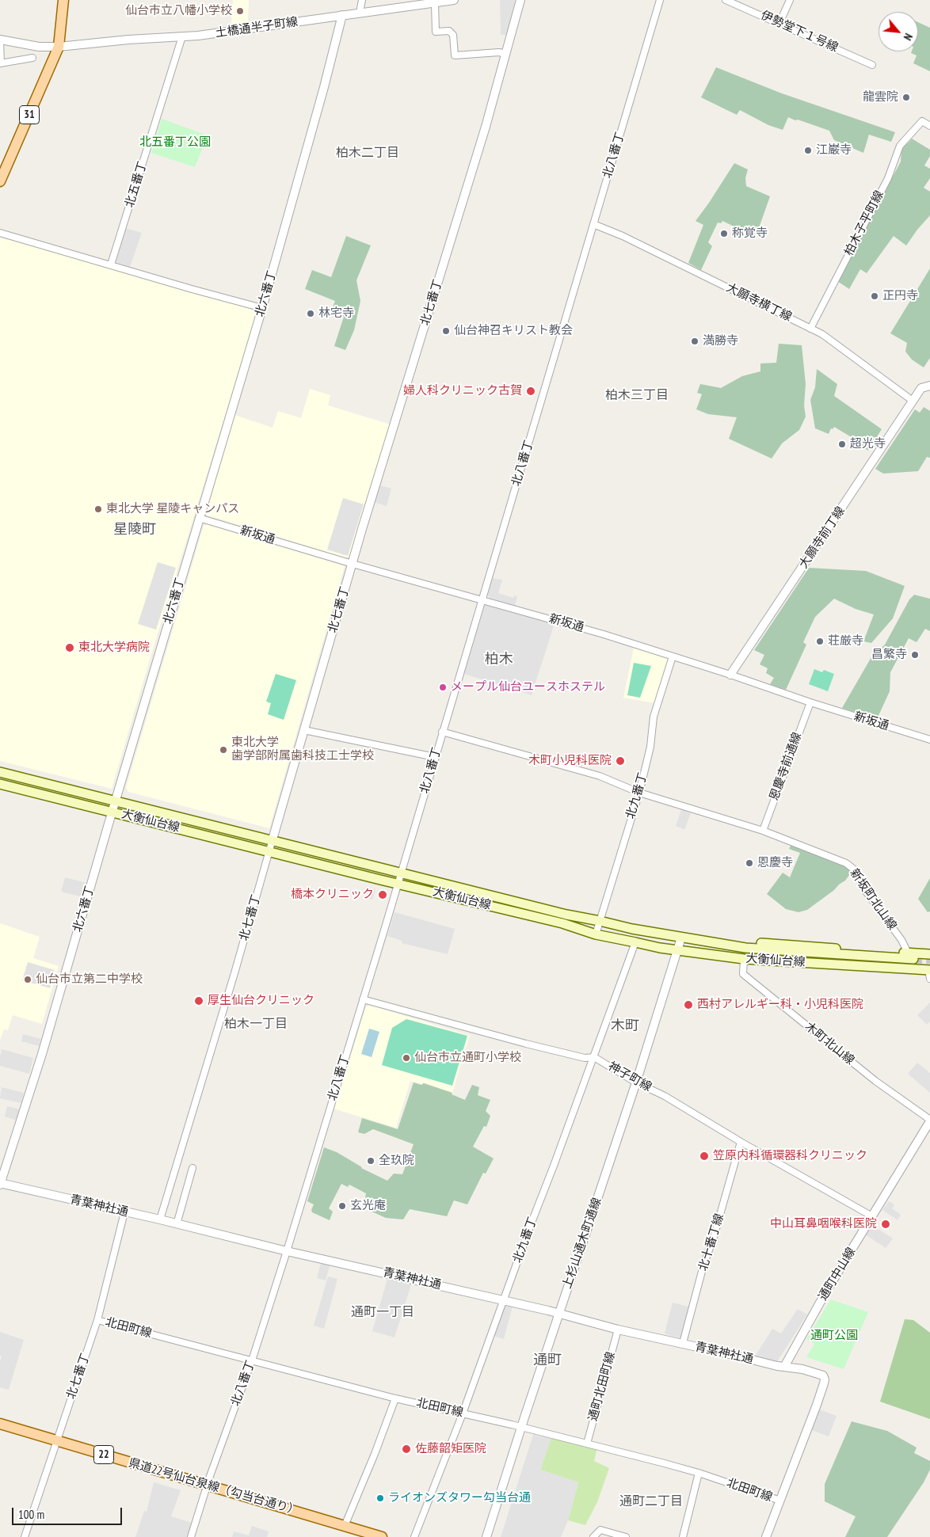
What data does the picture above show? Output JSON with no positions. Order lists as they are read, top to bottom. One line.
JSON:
{"streets":{"main road":["31","大衡仙台線","22","県道22号仙台泉線（勾当台通り）"],"street":["土橋通半子町線","伊勢堂下１号線","北八番丁","北五番丁","柏木子平町線","北六番丁","北七番丁","大願寺横丁線","新坂通","大願寺前丁線","恩慶寺前通線","北九番丁","新坂町北山線","木町北山線","神子町線","青葉神社通","北十番丁線","上杉山通木町通線","通町中山線","北田町線","通町北田町線"]},"crossings":[["土橋通半子町線","31"],["土橋通半子町線","北五番丁"],["土橋通半子町線","北六番丁"],["北八番丁","大願寺横丁線"],["北八番丁","新坂通"],["北八番丁","大衡仙台線"],["北八番丁","新坂町北山線"],["北八番丁","神子町線"],["北八番丁","青葉神社通"],["北八番丁","北田町線"],["北八番丁","県道22号仙台泉線（勾当台通り）"],["柏木子平町線","大願寺横丁線"],["北六番丁","新坂通"],["北六番丁","大衡仙台線"],["北六番丁","青葉神社通"],["北七番丁","新坂通"],["北七番丁","大衡仙台線"],["北七番丁","青葉神社通"],["北七番丁","北田町線"],["北七番丁","県道22号仙台泉線（勾当台通り）"],["大願寺横丁線","大願寺前丁線"],["新坂通","大願寺前丁線"],["新坂通","恩慶寺前通線"],["新坂通","北九番丁"],["恩慶寺前通線","新坂町北山線"],["北九番丁","大衡仙台線"],["北九番丁","新坂町北山線"],["北九番丁","神子町線"],["北九番丁","青葉神社通"],["北九番丁","北田町線"],["大衡仙台線","新坂町北山線"],["大衡仙台線","木町北山線"],["大衡仙台線","上杉山通木町通線"],["木町北山線","通町中山線"],["神子町線","北十番丁線"],["神子町線","上杉山通木町通線"],["神子町線","通町中山線"],["青葉神社通","北十番丁線"],["青葉神社通","上杉山通木町通線"],["青葉神社通","通町中山線"],["青葉神社通","北田町線"],["青葉神社通","通町北田町線"],["上杉山通木町通線","北田町線"],["北田町線","通町北田町線"]],"districts":["柏木二丁目","柏木三丁目","星陵町","柏木","柏木一丁目","木町","通町一丁目","通町","通町二丁目"],"parks":["北五番丁公園","通町公園"],"places":["仙台市立八幡小学校","龍雲院","江巌寺","称覚寺","正円寺","林宅寺","仙台神召キリスト教会","満勝寺","婦人科クリニック古賀","超光寺","東北大学 星陵キャンパス","荘厳寺","東北大学病院","昌繁寺","メープル仙台ユースホステル","東北大学 歯学部附属歯科技工士学校","木町小児科医院","恩慶寺","橋本クリニック","仙台市立第二中学校","厚生仙台クリニック","西村アレルギー科・小児科医院","仙台市立通町小学校","笠原内科循環器科クリニック","全玖院","玄光庵","中山耳鼻咽喉科医院","佐藤韶矩医院","ライオンズタワー勾当台通"],"scale_bar":"100 m","north":"bottom right"}
